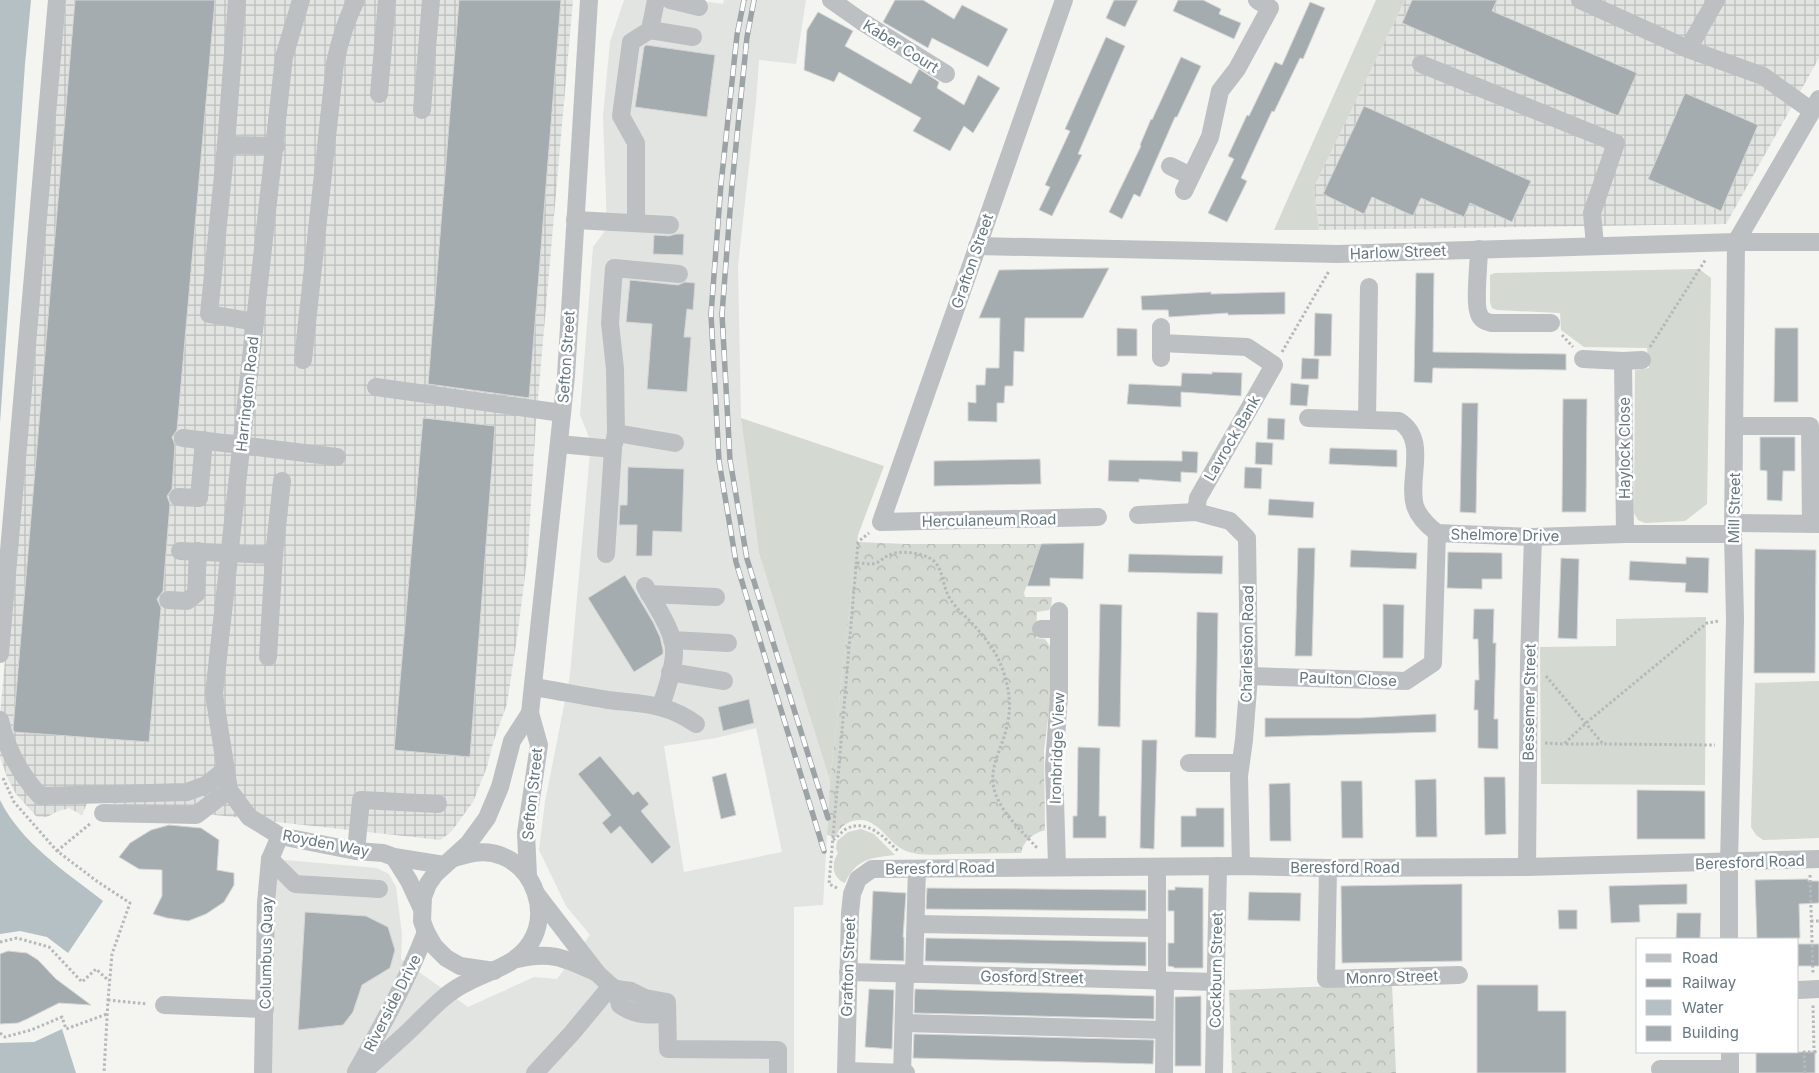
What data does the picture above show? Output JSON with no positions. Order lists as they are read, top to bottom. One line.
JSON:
{"streets":{"street":["Kaber Court","Harlow Street","Grafton Street","Sefton Street","Harrington Road","Lavrock Bank","Haylock Close","Mill Street","Herculaneum Road","Shelmore Drive","Charleston Road","Paulton Close","Bessemer Street","Ironbridge View","Royden Way","Beresford Road","Columbus Quay","Cockburn Street","Gosford Street","Monro Street","Riverside Drive"]},"crossings":[["Harlow Street","Grafton Street"],["Harlow Street","Mill Street"],["Grafton Street","Herculaneum Road"],["Grafton Street","Beresford Road"],["Grafton Street","Gosford Street"],["Sefton Street","Royden Way"],["Sefton Street","Riverside Drive"],["Harrington Road","Royden Way"],["Lavrock Bank","Charleston Road"],["Haylock Close","Shelmore Drive"],["Mill Street","Shelmore Drive"],["Mill Street","Beresford Road"],["Shelmore Drive","Paulton Close"],["Shelmore Drive","Bessemer Street"],["Charleston Road","Paulton Close"],["Charleston Road","Beresford Road"],["Bessemer Street","Beresford Road"],["Ironbridge View","Beresford Road"],["Royden Way","Columbus Quay"],["Royden Way","Riverside Drive"],["Beresford Road","Cockburn Street"],["Beresford Road","Monro Street"],["Cockburn Street","Gosford Street"]],"legend":["Road","Railway","Water","Building"]}
